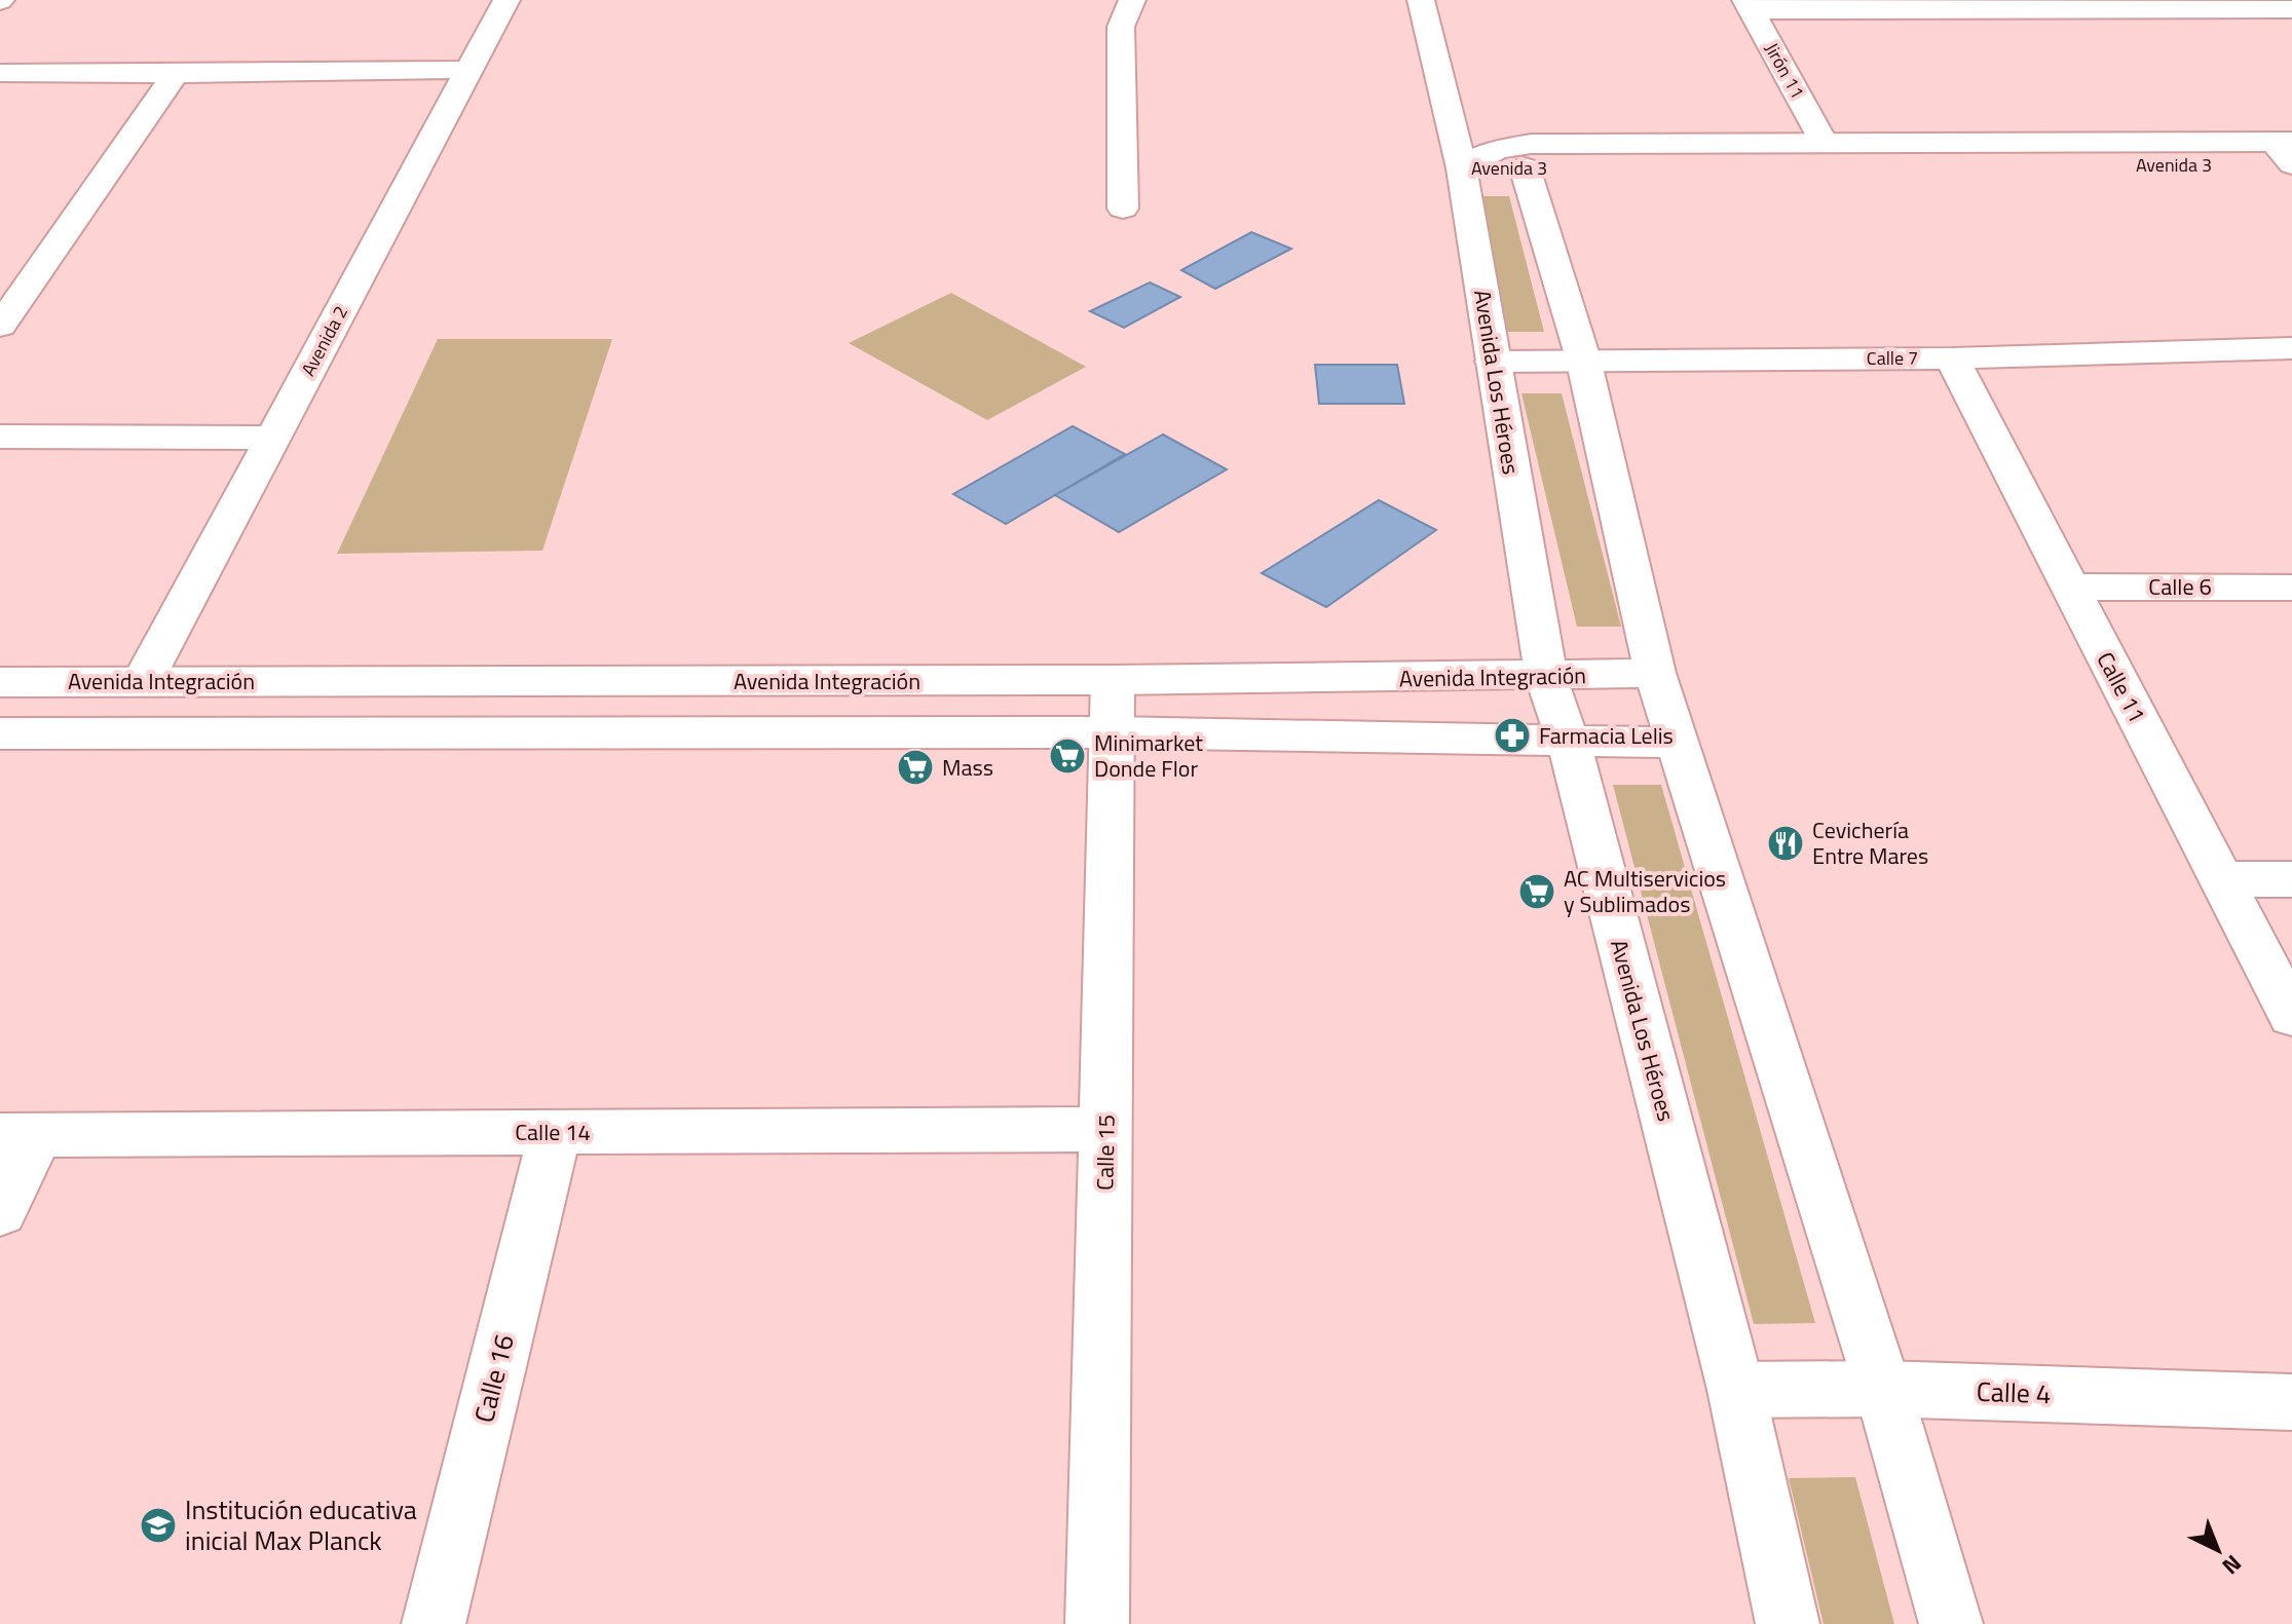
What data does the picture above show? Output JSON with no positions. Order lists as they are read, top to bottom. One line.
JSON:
{"streets":{"street":["Jirón 11","Avenida 3","Avenida 2","Calle 7","Avenida Los Héroes","Calle 6","Avenida Integración","Calle 11","Calle 14","Calle 15","Calle 16","Calle 4"]},"crossings":[["Jirón 11","Avenida 3"],["Avenida 3","Avenida Los Héroes"],["Avenida 2","Avenida Integración"],["Calle 7","Avenida Los Héroes"],["Calle 7","Calle 11"],["Avenida Los Héroes","Avenida Integración"],["Avenida Los Héroes","Calle 4"],["Calle 6","Calle 11"],["Avenida Integración","Calle 15"],["Calle 14","Calle 15"],["Calle 14","Calle 16"]],"places":{"pharmacy":["Farmacia Lelis"],"supermarket":["Minimarket Donde Flor","Mass","AC Multiservicios y Sublimados"],"restaurant":["Cevichería Entre Mares"],"school or university":["Institución educativa inicial Max Planck"]},"north":"bottom right"}
